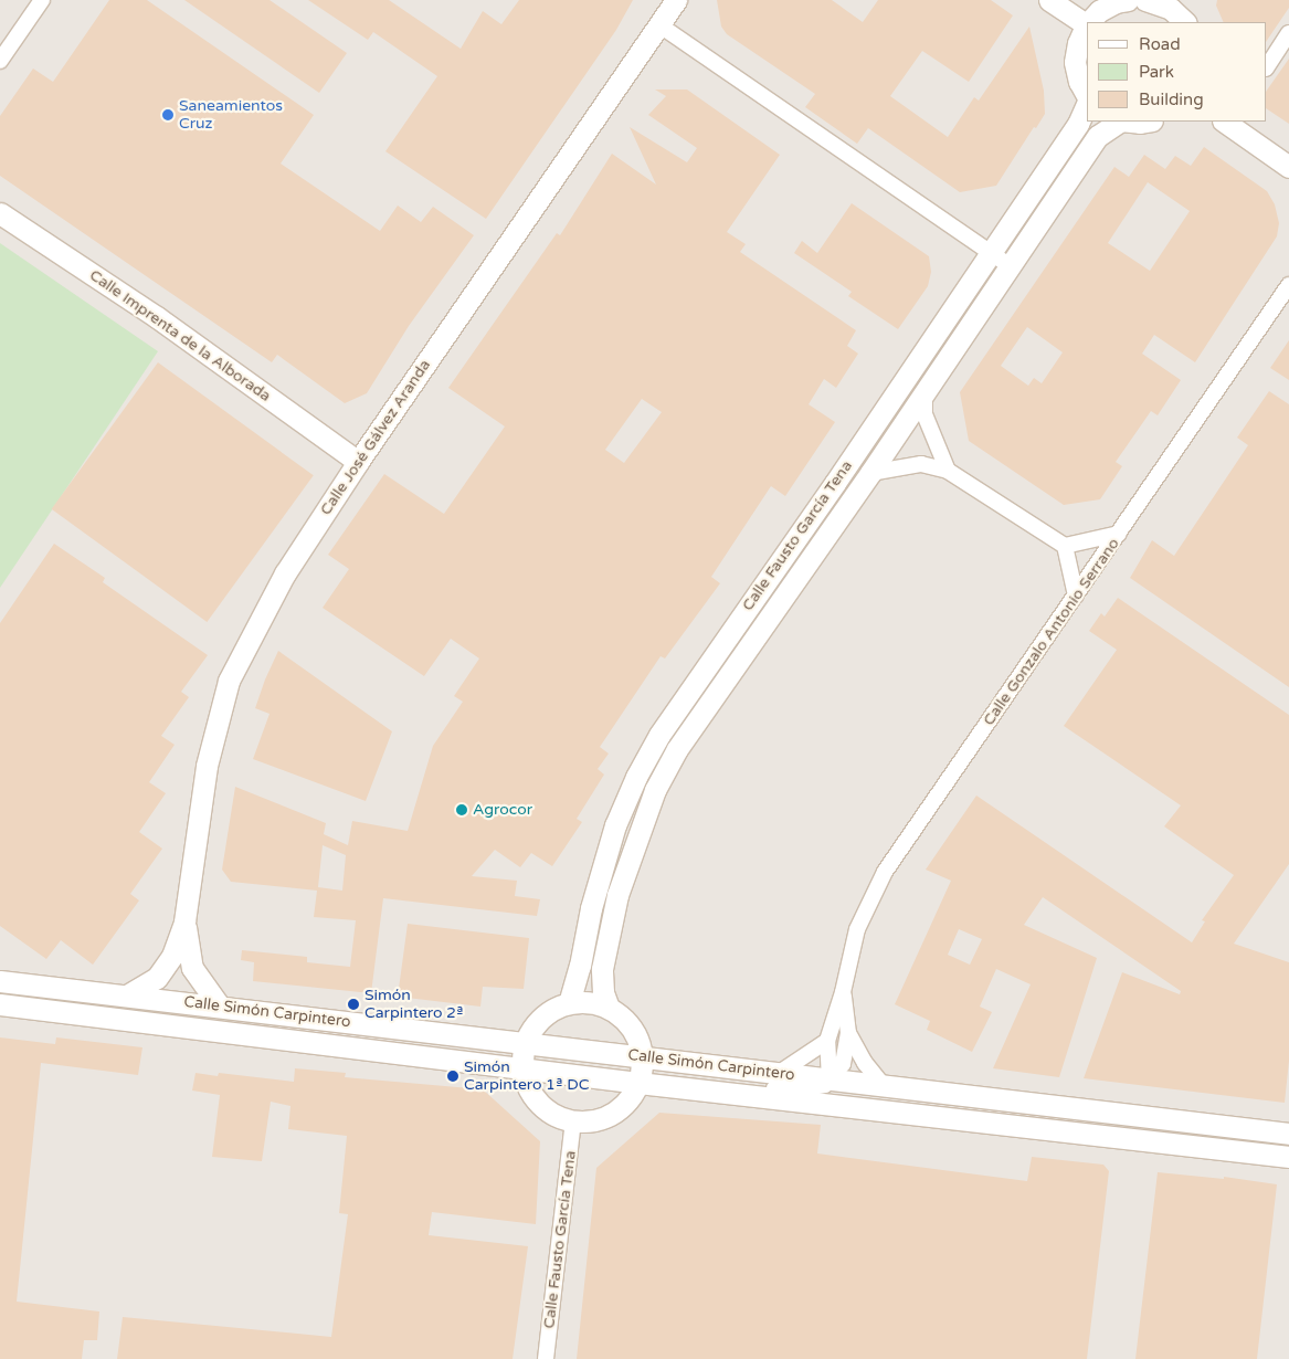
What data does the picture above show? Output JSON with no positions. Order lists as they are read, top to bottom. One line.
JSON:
{"streets":{"street":["Calle Imprenta de la Alborada","Calle José Gálvez Aranda","Calle Fausto García Tena","Calle Gonzalo Antonio Serrano","Calle Simón Carpintero"]},"crossings":[["Calle Imprenta de la Alborada","Calle José Gálvez Aranda"],["Calle José Gálvez Aranda","Calle Simón Carpintero"],["Calle Gonzalo Antonio Serrano","Calle Simón Carpintero"]],"places":["Saneamientos Cruz","Agrocor","Simón Carpintero 2ª","Simón Carpintero 1ª DC"],"legend":["Road","Park","Building"]}
